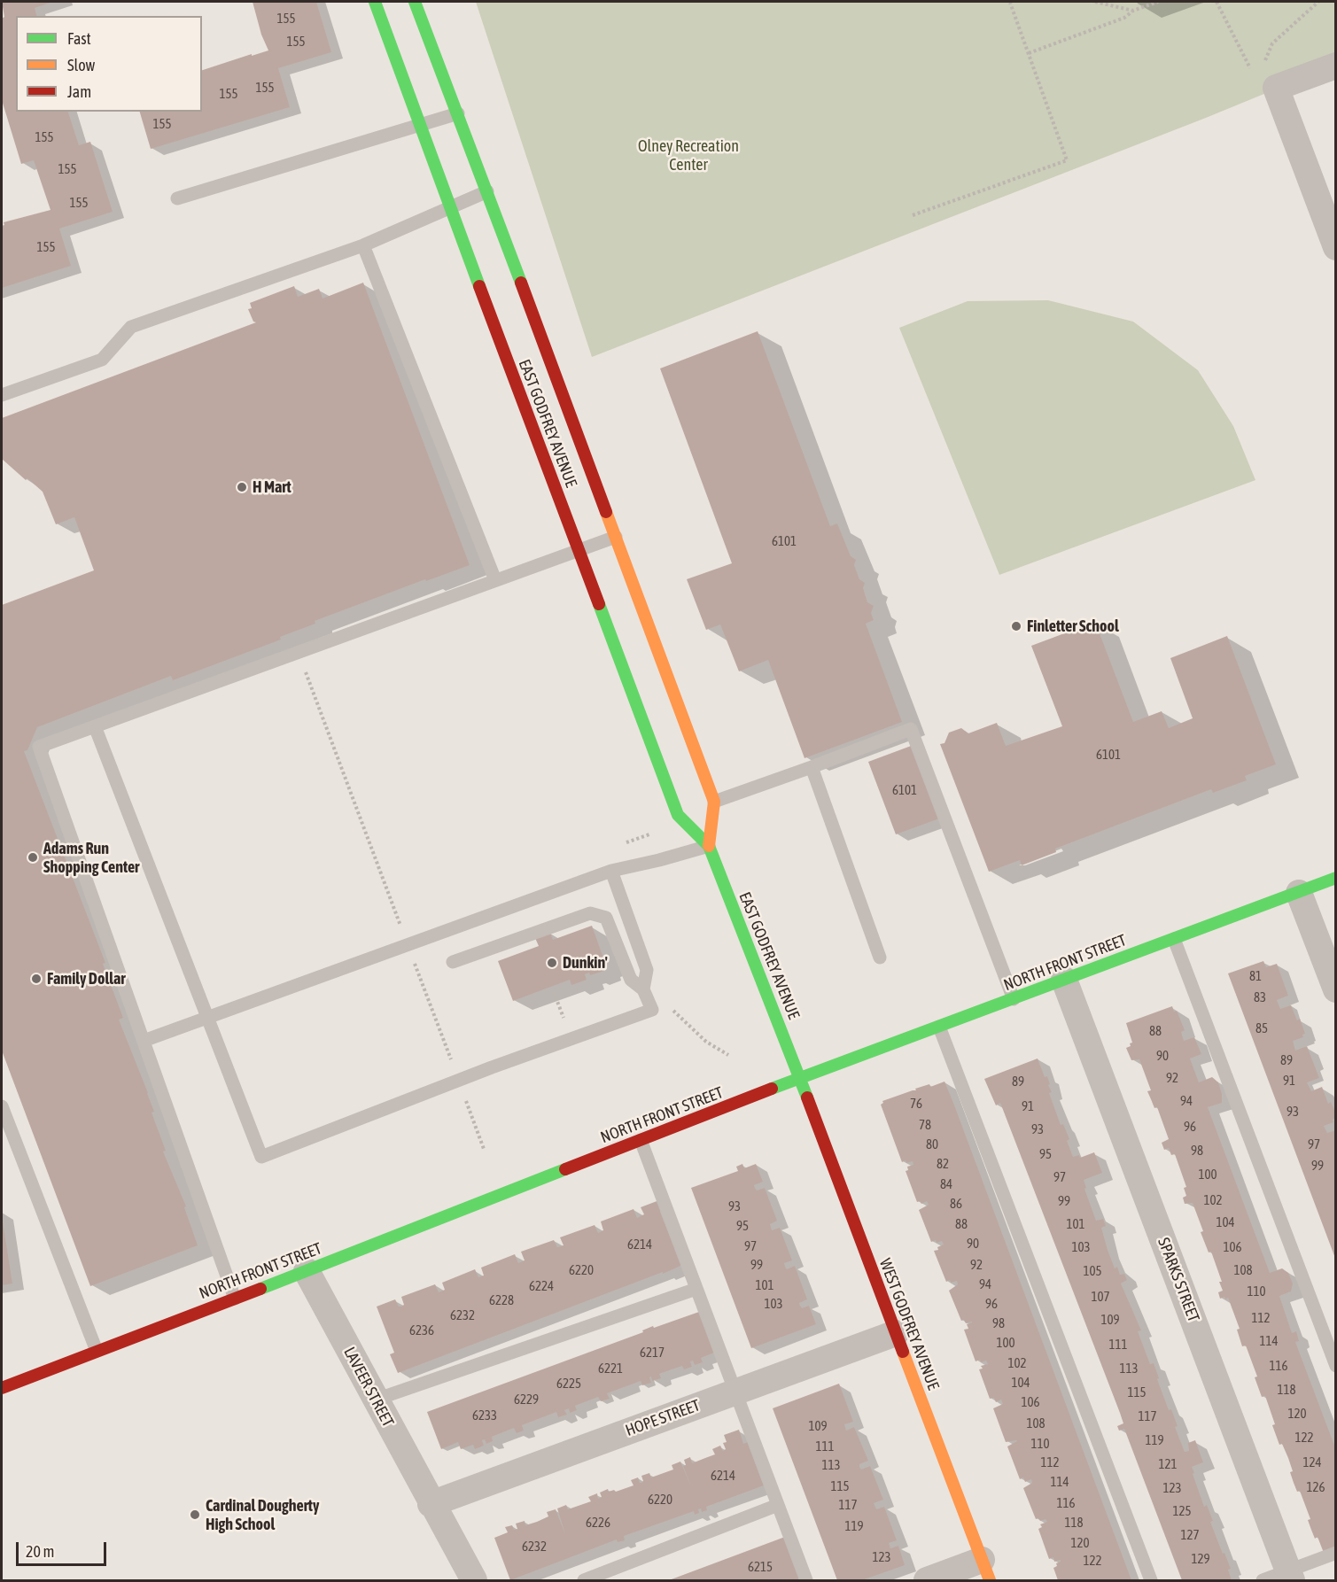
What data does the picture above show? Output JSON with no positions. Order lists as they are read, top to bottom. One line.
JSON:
{"streets":{"main road":["EAST GODFREY AVENUE","NORTH FRONT STREET","WEST GODFREY AVENUE"],"street":["SPARKS STREET","LAVEER STREET","HOPE STREET"]},"crossings":[["EAST GODFREY AVENUE","NORTH FRONT STREET"],["EAST GODFREY AVENUE","WEST GODFREY AVENUE"],["NORTH FRONT STREET","SPARKS STREET"],["NORTH FRONT STREET","WEST GODFREY AVENUE"],["NORTH FRONT STREET","LAVEER STREET"],["WEST GODFREY AVENUE","HOPE STREET"],["LAVEER STREET","HOPE STREET"]],"parks":["Olney Recreation Center"],"places":["H Mart","Finletter School","Adams Run Shopping Center","Dunkin'","Family Dollar","Cardinal Dougherty High School"],"house_numbers":["155","155","155","155","155","155","155","155","155","6101","6101","6101","81","83","85","88","90","89","92","91","89","94","76","91","93","78","96","93","80","97","98","95","82","99","100","97","84","102","99","86","93","104","88","101","95","90","6214","97","103","106","99","92","6220","108","105","94","101","6224","110","107","6228","103","96","6232","112","109","98","6236","114","100","111","6217","102","116","6221","113","104","6225","118","115","6229","106","120","6233","117","108","109","122","119","110","111","112","124","121","113","6214","114","115","126","123","6220","116","117","125","6226","118","119","127","120","6232","123","129","122","6215"],"legend":["Fast","Slow","Jam"],"scale_bar":"20 m"}
